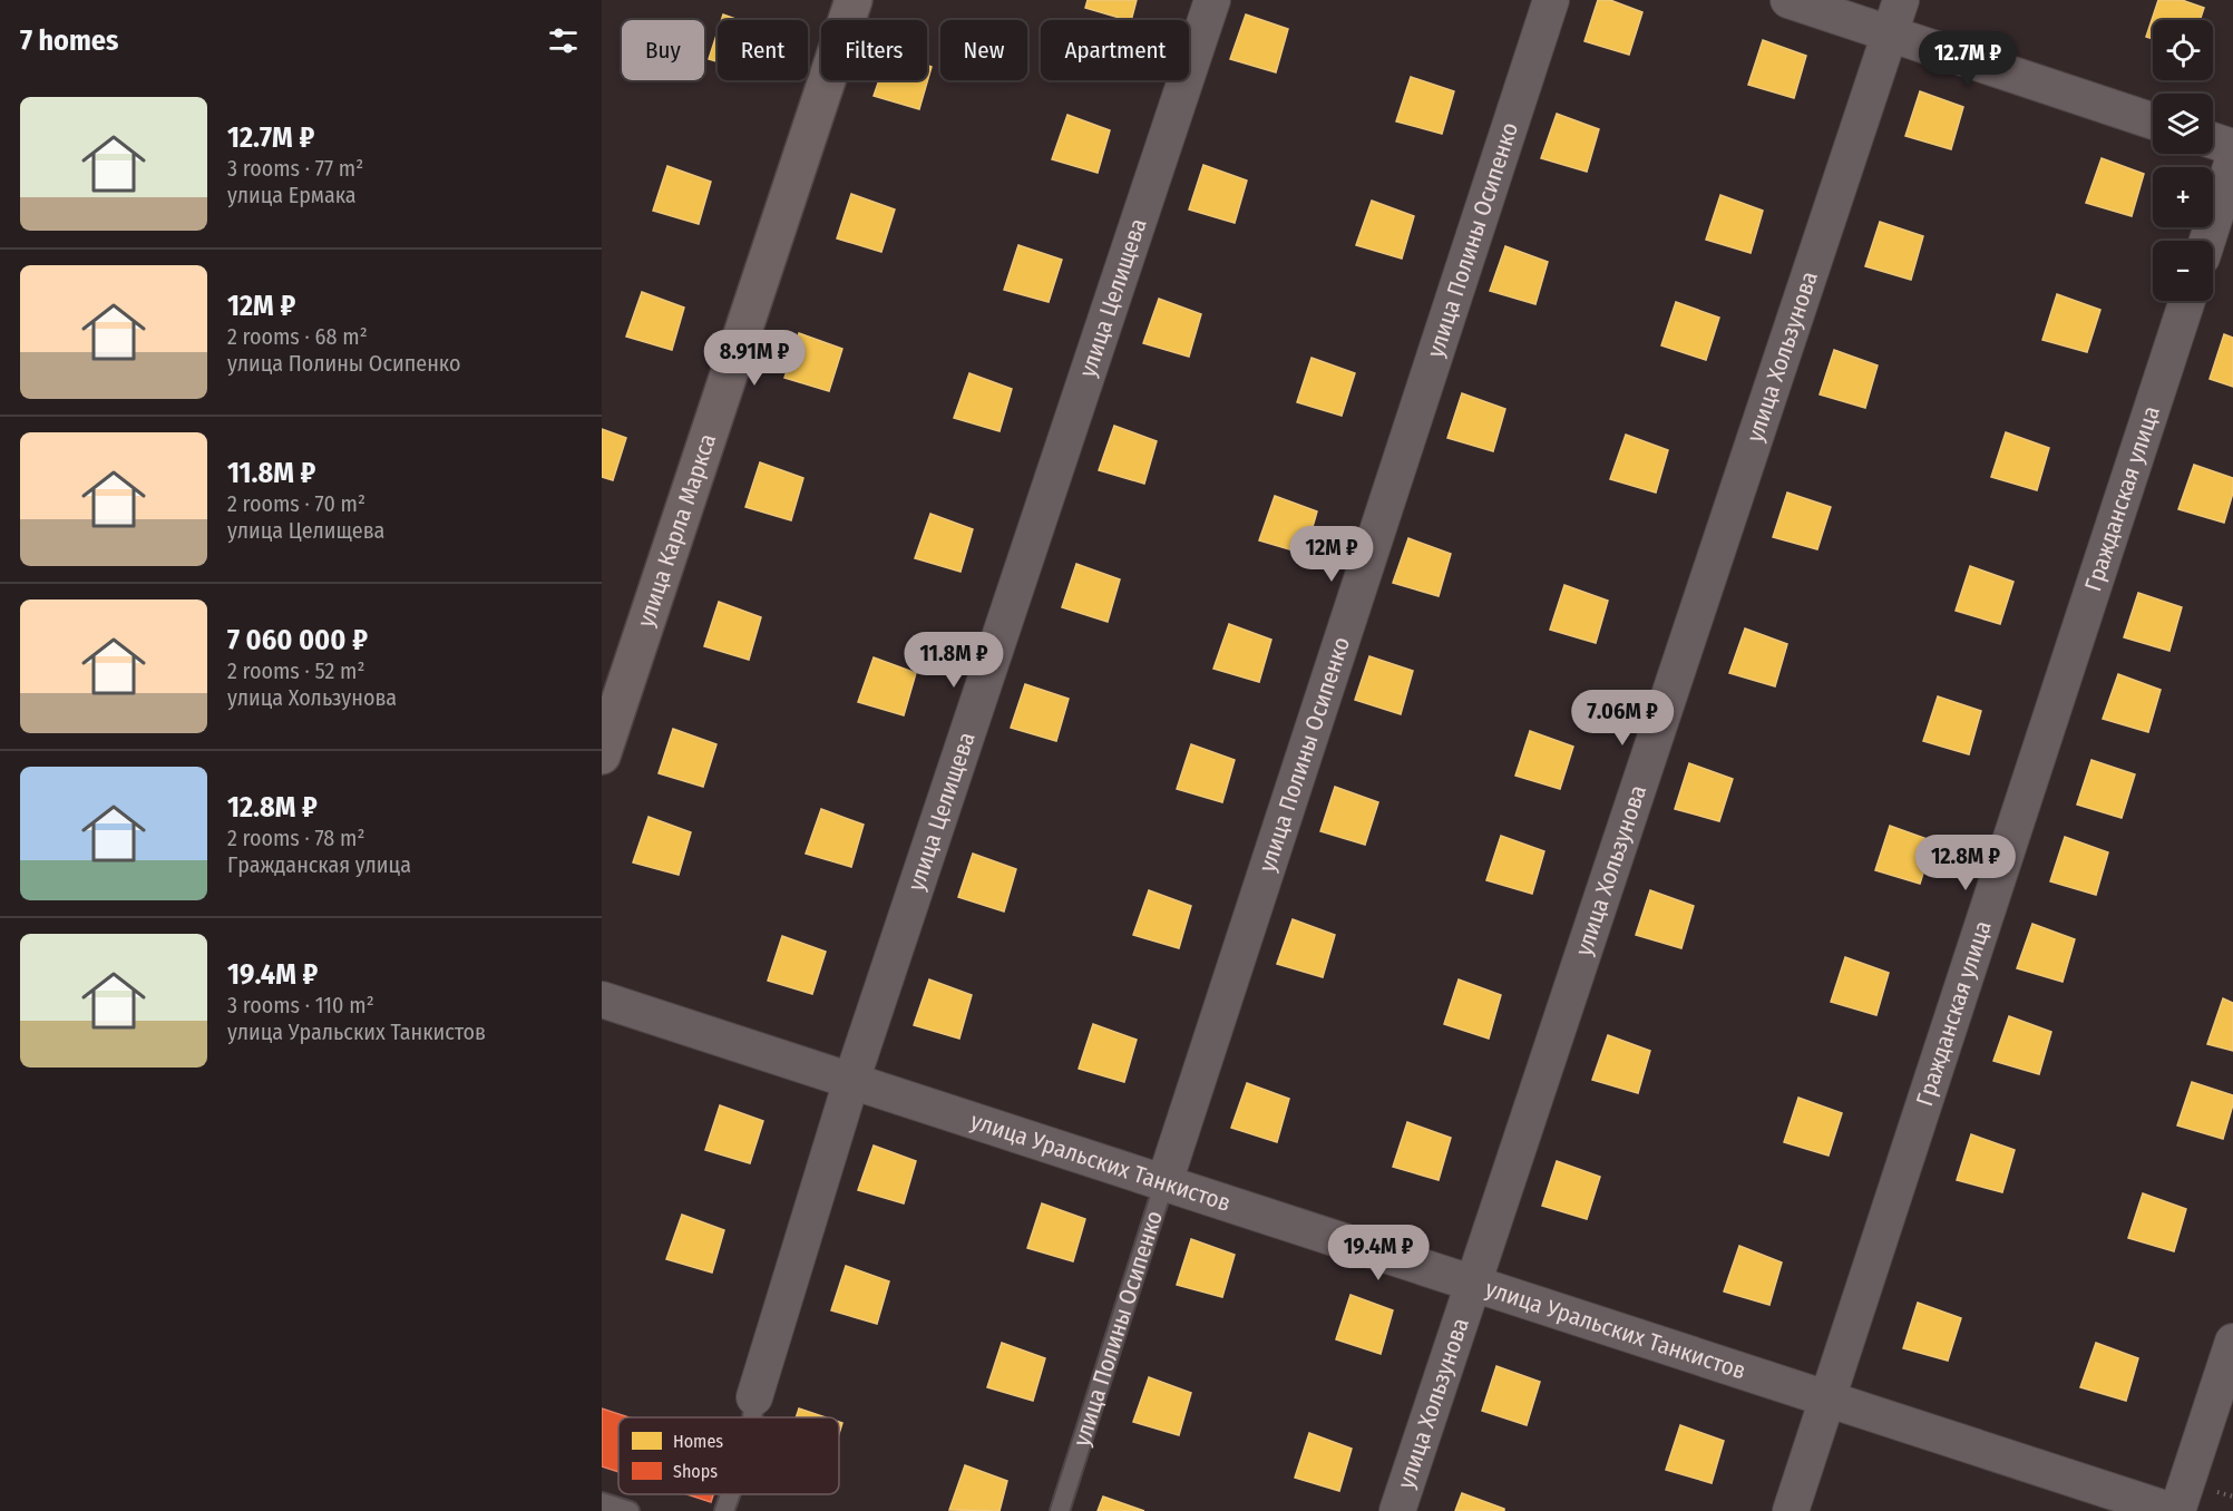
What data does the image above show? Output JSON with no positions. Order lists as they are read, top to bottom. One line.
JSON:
{"streets":{"main road":["улица Карла Маркса"],"street":["улица Полины Осипенко","улица Целищева","улица Хользунова","Гражданская улица","улица Уральских Танкистов"]},"crossings":[["улица Полины Осипенко","улица Уральских Танкистов"],["улица Целищева","улица Уральских Танкистов"],["улица Хользунова","улица Уральских Танкистов"],["Гражданская улица","улица Уральских Танкистов"]],"legend":["Homes","Shops"],"page":{"heading":"7 homes","map_buttons":["+","−"],"chip":["Buy","Rent","Filters","New","Apartment"],"price":["12.7M ₽","8.91M ₽","12M ₽","11.8M ₽","7.06M ₽","12.8M ₽","19.4M ₽"],"list":[{"name":"12.7M ₽","note":"3 rooms · 77 m² · улица Ермака"},{"name":"12M ₽","note":"2 rooms · 68 m² · улица Полины Осипенко"},{"name":"11.8M ₽","note":"2 rooms · 70 m² · улица Целищева"},{"name":"7 060 000 ₽","note":"2 rooms · 52 m² · улица Хользунова"},{"name":"12.8M ₽","note":"2 rooms · 78 m² · Гражданская улица"},{"name":"19.4M ₽","note":"3 rooms · 110 m² · улица Уральских Танкистов"}]}}
